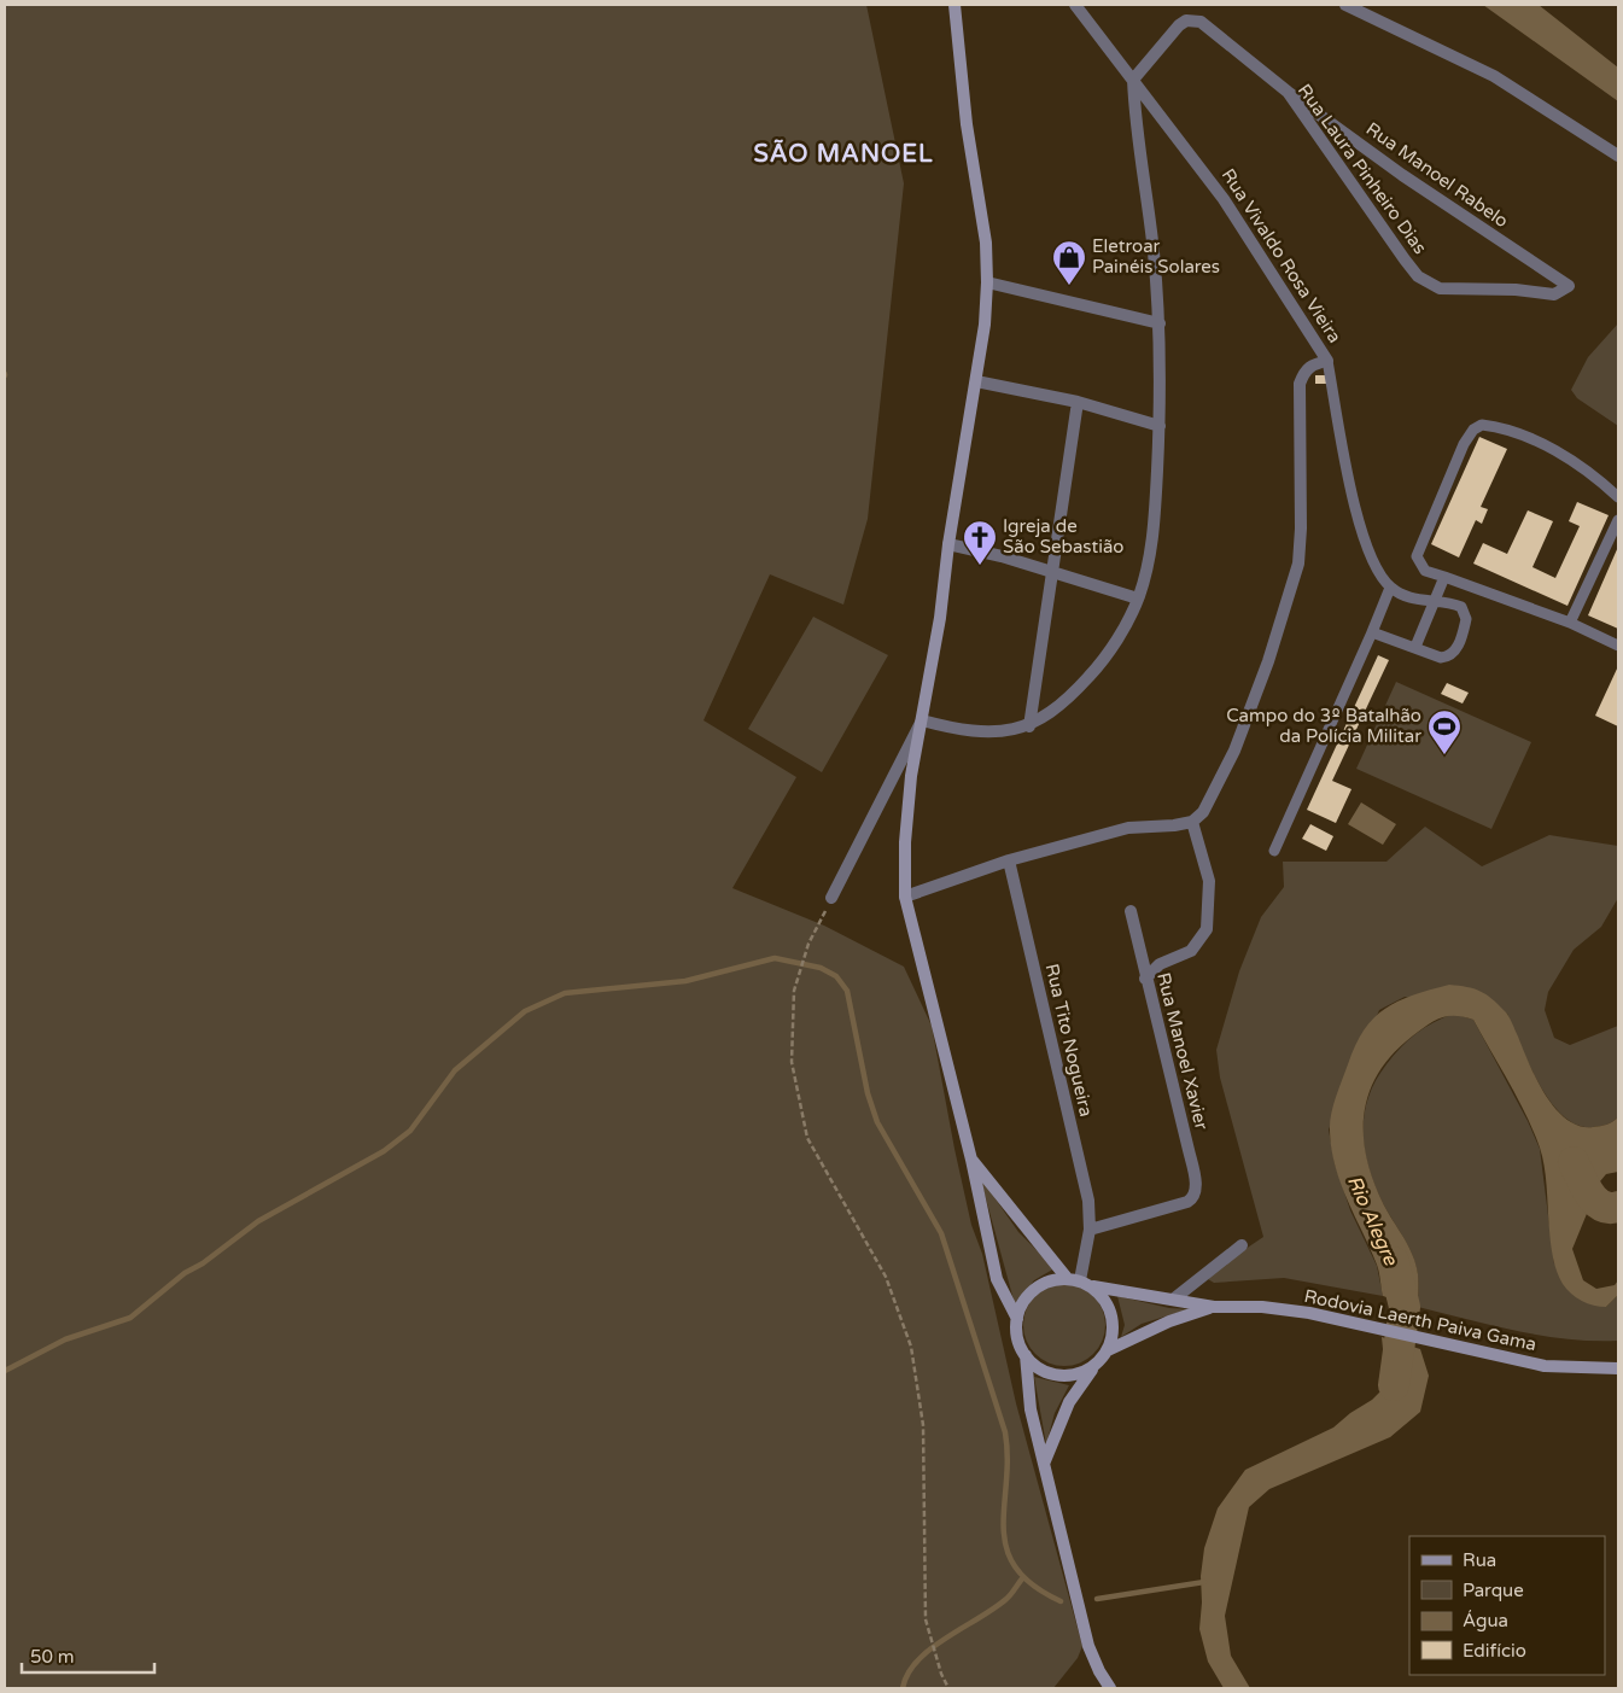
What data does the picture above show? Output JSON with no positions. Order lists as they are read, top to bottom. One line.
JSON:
{"streets":{"main road":["Rodovia Laerth Paiva Gama"],"street":["Rua Laura Pinheiro Dias","Rua Manoel Rabelo","Rua Vivaldo Rosa Vieira","Rua Tito Nogueira","Rua Manoel Xavier"]},"crossings":[["Rua Laura Pinheiro Dias","Rua Manoel Rabelo"],["Rua Laura Pinheiro Dias","Rua Vivaldo Rosa Vieira"],["Rua Tito Nogueira","Rua Manoel Xavier"],["Rua Tito Nogueira","Rodovia Laerth Paiva Gama"]],"districts":["SÃO MANOEL"],"water":["Rio Alegre"],"places":{"shop":["Eletroar Painéis Solares"],"church":["Igreja de São Sebastião"],"sports":["Campo do 3º Batalhão da Polícia Militar"]},"legend":["Rua","Parque","Água","Edifício"],"scale_bar":"50 m"}
